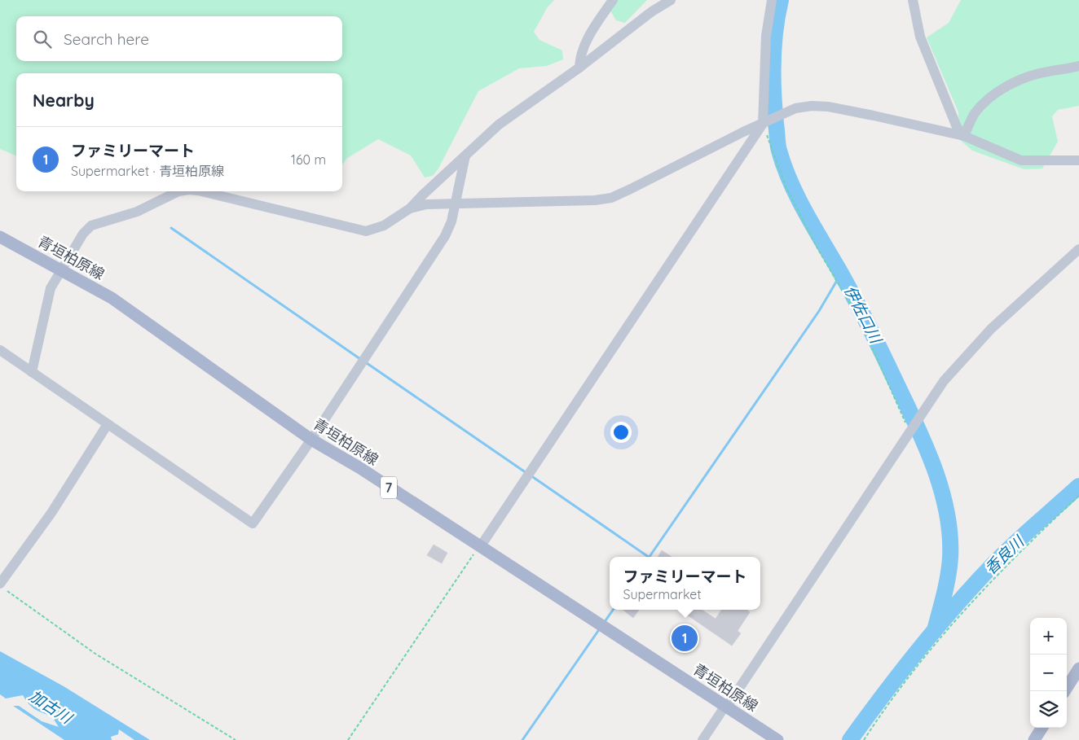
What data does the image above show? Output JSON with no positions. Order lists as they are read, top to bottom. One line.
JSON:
{"streets":{"main road":["青垣柏原線","7"]},"water":["伊佐口川","香良川","加古川"],"page":{"search":"Search here","heading":"Nearby","list":[{"mark":"1","name":"ファミリーマート","note":"Supermarket · 青垣柏原線","value":"160 m"}],"popup":["ファミリーマート","Supermarket"],"map_buttons":["+","−"],"pins":"1"}}
